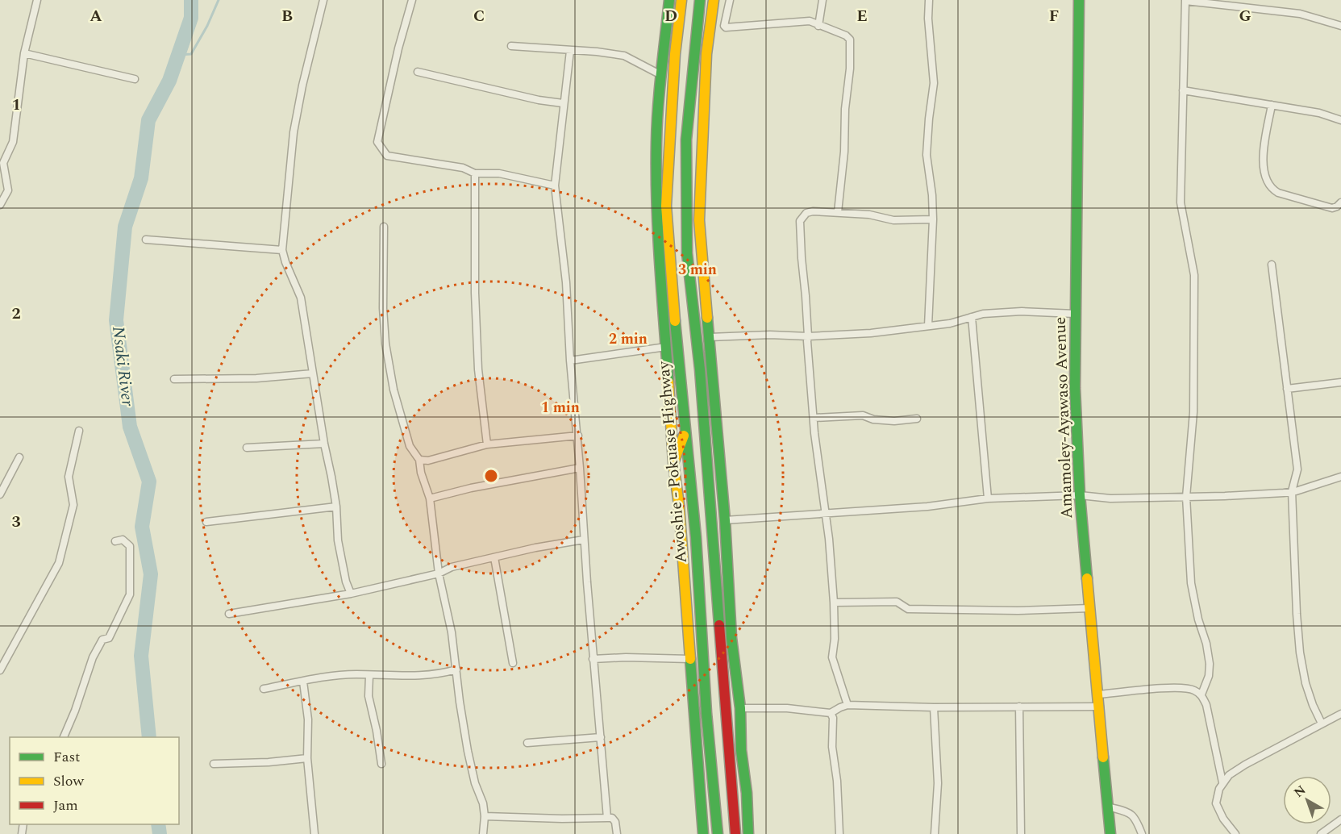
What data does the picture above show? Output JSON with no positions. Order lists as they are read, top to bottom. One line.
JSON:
{"streets":{"street":["Amamoley-Ayawaso Avenue","Awoshie - Pokuase Highway"]},"water":["Nsaki River"],"legend":["Fast","Slow","Jam"],"north":"top left","grid":{"columns":["A","B","C","D","E","F","G"],"rows":["1","2","3"]},"rings":["3 min","2 min","1 min"]}
